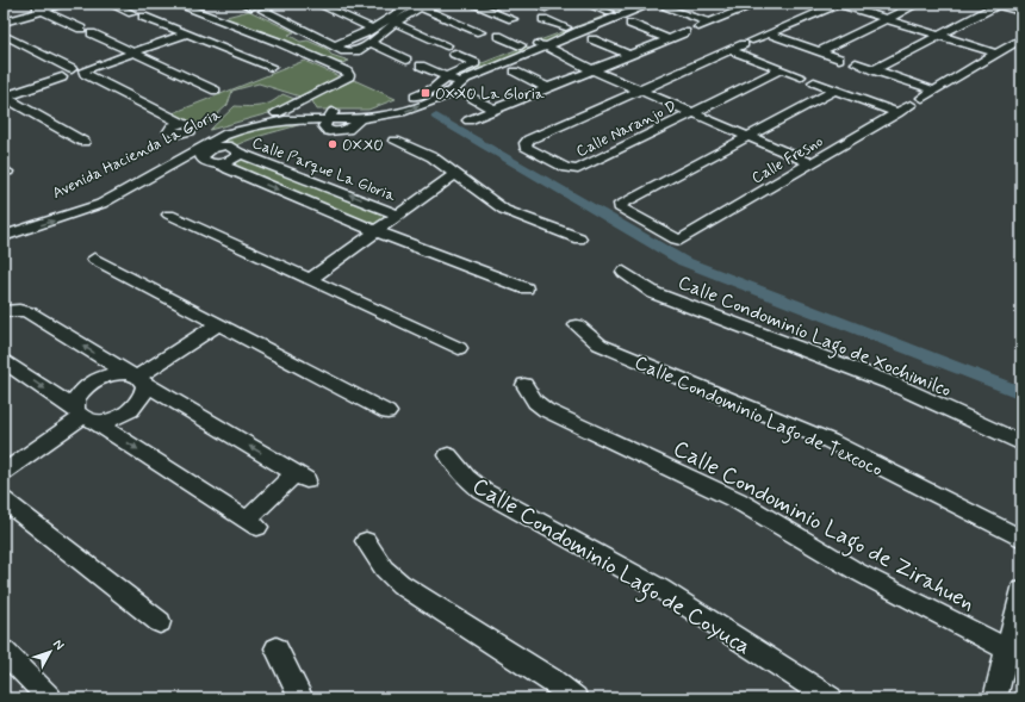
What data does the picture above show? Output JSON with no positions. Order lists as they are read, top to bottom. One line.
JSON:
{"streets":{"street":["Calle Naranjo D","Avenida Hacienda La Gloria","Calle Fresno","Calle Parque La Gloria","Calle Condominio Lago de Xochimilco","Calle Condominio Lago de Texcoco","Calle Condominio Lago de Zirahuen","Calle Condominio Lago de Coyuca"]},"crossings":[["Avenida Hacienda La Gloria","Calle Parque La Gloria"]],"places":{"transit":["OXXO La Gloria"],"other":["OXXO"]},"north":"top right"}
